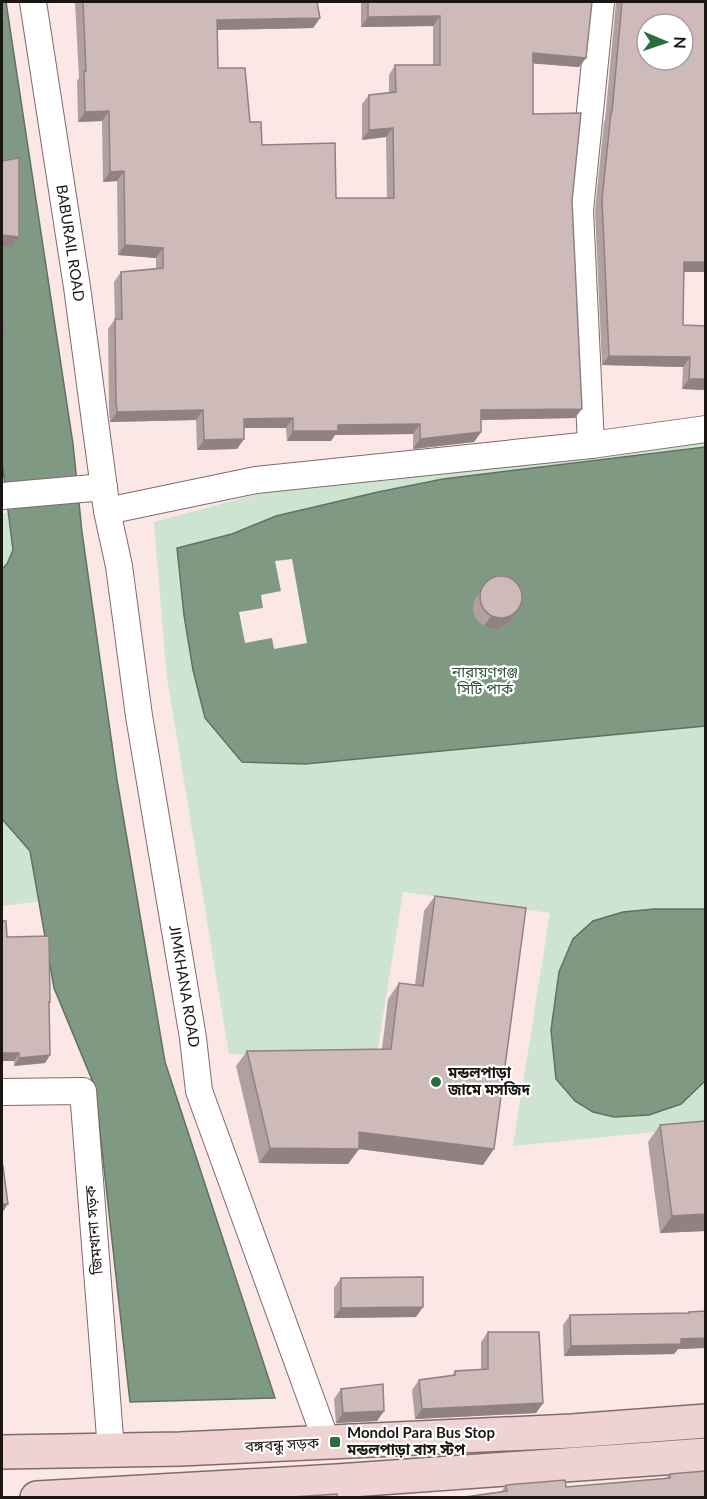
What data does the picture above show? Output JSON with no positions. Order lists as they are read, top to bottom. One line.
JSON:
{"streets":{"main road":["বঙ্গবন্ধু সড়ক"],"street":["BABURAIL ROAD","JIMKHANA ROAD","জিমখানা সড়ক"]},"crossings":[["BABURAIL ROAD","JIMKHANA ROAD"],["JIMKHANA ROAD","বঙ্গবন্ধু সড়ক"],["জিমখানা সড়ক","বঙ্গবন্ধু সড়ক"]],"parks":["নারায়ণগঞ্জ সিটি পার্ক"],"places":{"other":["মন্ডলপাড়া জামে মসজিদ"],"transit":["Mondol Para Bus Stop মন্ডলপাড়া বাস স্টপ"]},"north":"right"}
